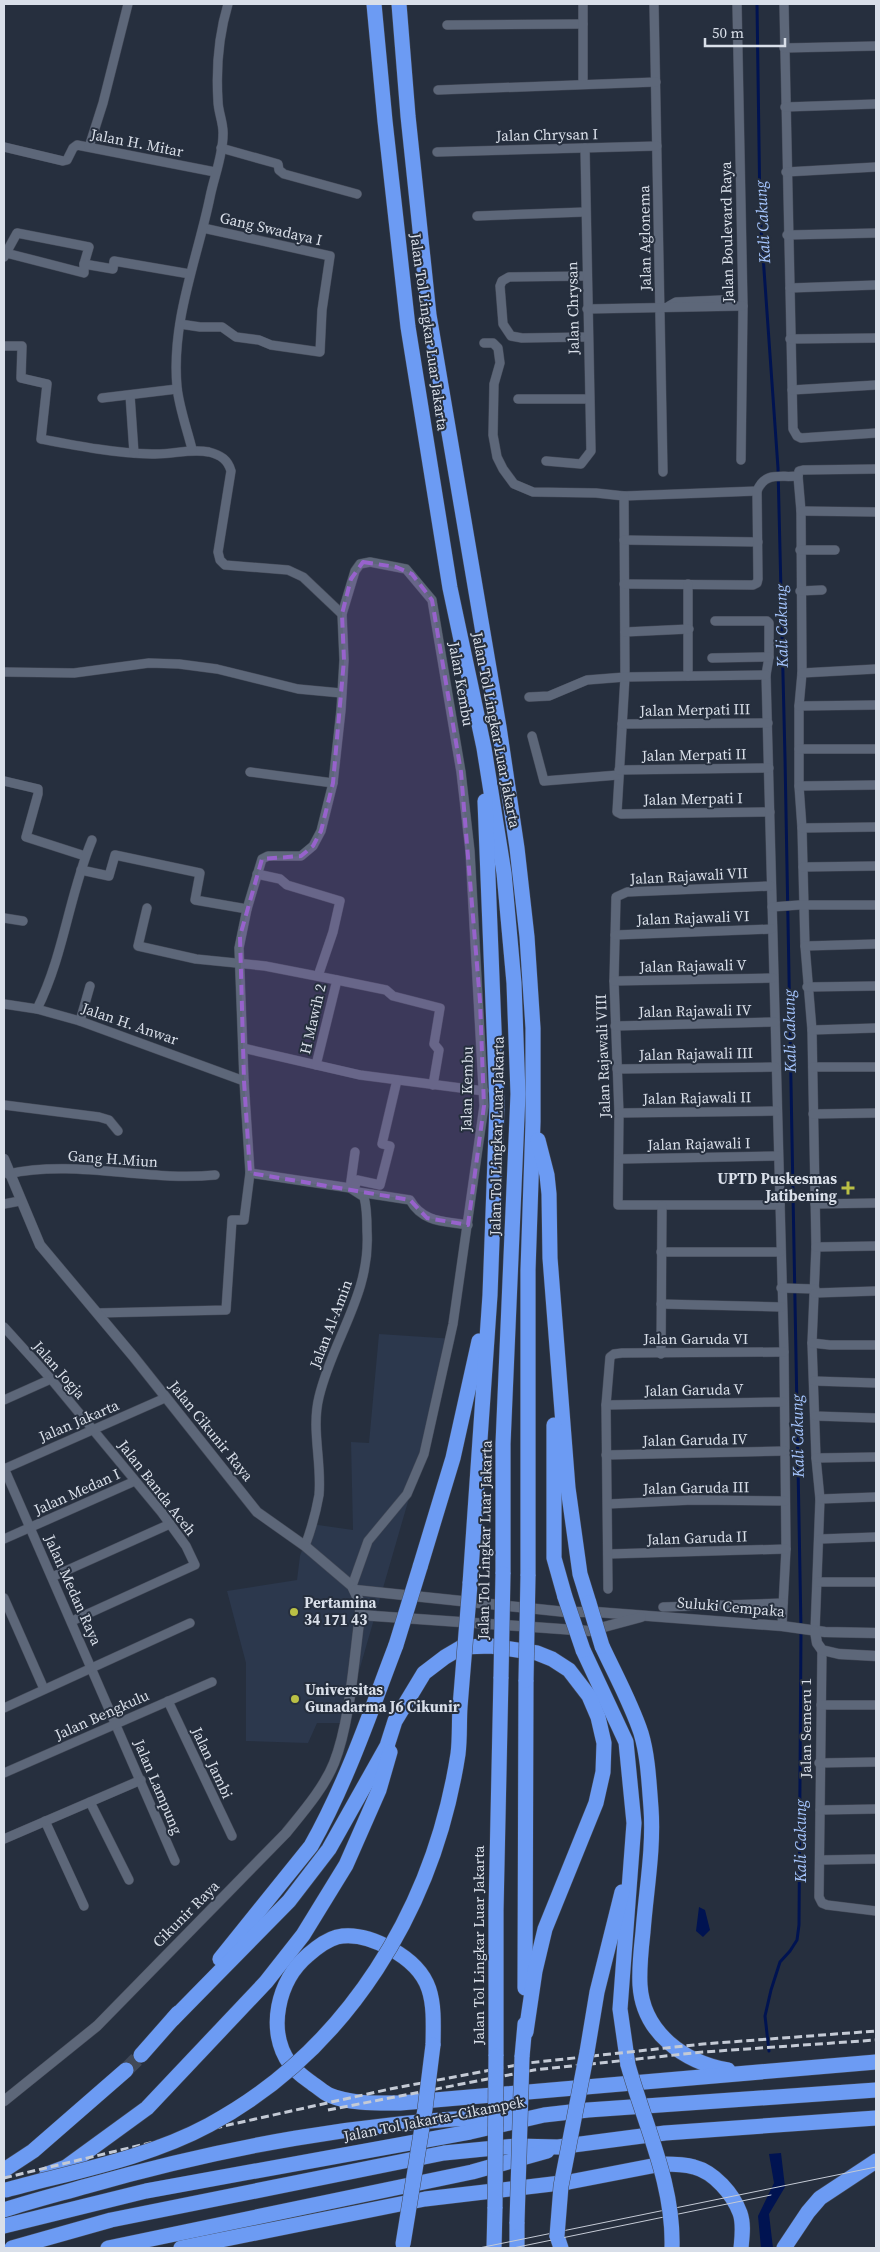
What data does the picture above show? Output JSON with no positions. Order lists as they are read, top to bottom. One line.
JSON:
{"streets":{"highway":["Jalan Tol Lingkar Luar Jakarta","Jalan Tol Jakarta–Cikampek"],"street":["Jalan Chrysan I","Jalan H. Mitar","Gang Swadaya I","Jalan Boulevard Raya","Jalan Aglonema","Jalan Chrysan","Jalan Kembu","Jalan Merpati III","Jalan Merpati II","Jalan Merpati I","Jalan Rajawali VII","Jalan Rajawali VI","Jalan Rajawali V","Jalan Rajawali IV","H Mawih 2","Jalan H. Anwar","Jalan Rajawali III","Jalan Rajawali VIII","Jalan Rajawali II","Jalan Rajawali I","Gang H.Miun","Jalan Al-Amin","Jalan Garuda VI","Jalan Jogja","Jalan Garuda V","Jalan Jakarta","Jalan Cikunir Raya","Jalan Garuda IV","Jalan Banda Aceh","Jalan Garuda III","Jalan Medan I","Jalan Garuda II","Jalan Medan Raya","Suluki Cempaka","Jalan Bengkulu","Jalan Semeru 1","Jalan Jambi","Jalan Lampung","Cikunir Raya"]},"crossings":[["Jalan Chrysan I","Jalan Aglonema"],["Jalan Chrysan I","Jalan Chrysan"],["Jalan Kembu","Jalan Cikunir Raya"],["Jalan Kembu","Suluki Cempaka"],["Jalan Merpati II","Jalan Merpati I"],["Jalan Rajawali VII","Jalan Rajawali VIII"],["Jalan Rajawali VI","Jalan Rajawali VIII"],["Jalan Rajawali V","Jalan Rajawali VIII"],["Jalan Rajawali IV","Jalan Rajawali VIII"],["Jalan Rajawali III","Jalan Rajawali VIII"],["Jalan Rajawali VIII","Jalan Rajawali II"],["Jalan Rajawali VIII","Jalan Rajawali I"],["Gang H.Miun","Jalan Cikunir Raya"],["Jalan Al-Amin","Jalan Cikunir Raya"],["Jalan Garuda VI","Jalan Garuda V"],["Jalan Jogja","Jalan Jakarta"],["Jalan Jogja","Jalan Banda Aceh"],["Jalan Jakarta","Jalan Cikunir Raya"],["Jalan Jakarta","Jalan Banda Aceh"],["Jalan Jakarta","Jalan Medan Raya"],["Jalan Cikunir Raya","Suluki Cempaka"],["Jalan Banda Aceh","Jalan Medan I"],["Jalan Banda Aceh","Jalan Medan Raya"],["Jalan Medan I","Jalan Medan Raya"],["Jalan Medan Raya","Jalan Bengkulu"],["Jalan Medan Raya","Jalan Lampung"],["Jalan Bengkulu","Jalan Jambi"],["Jalan Bengkulu","Jalan Lampung"]],"water":["Kali Cakung"],"places":{"health":["UPTD Puskesmas Jatibening"],"other":["Pertamina 34 171 43","Universitas Gunadarma J6 Cikunir"]},"scale_bar":"50 m"}
